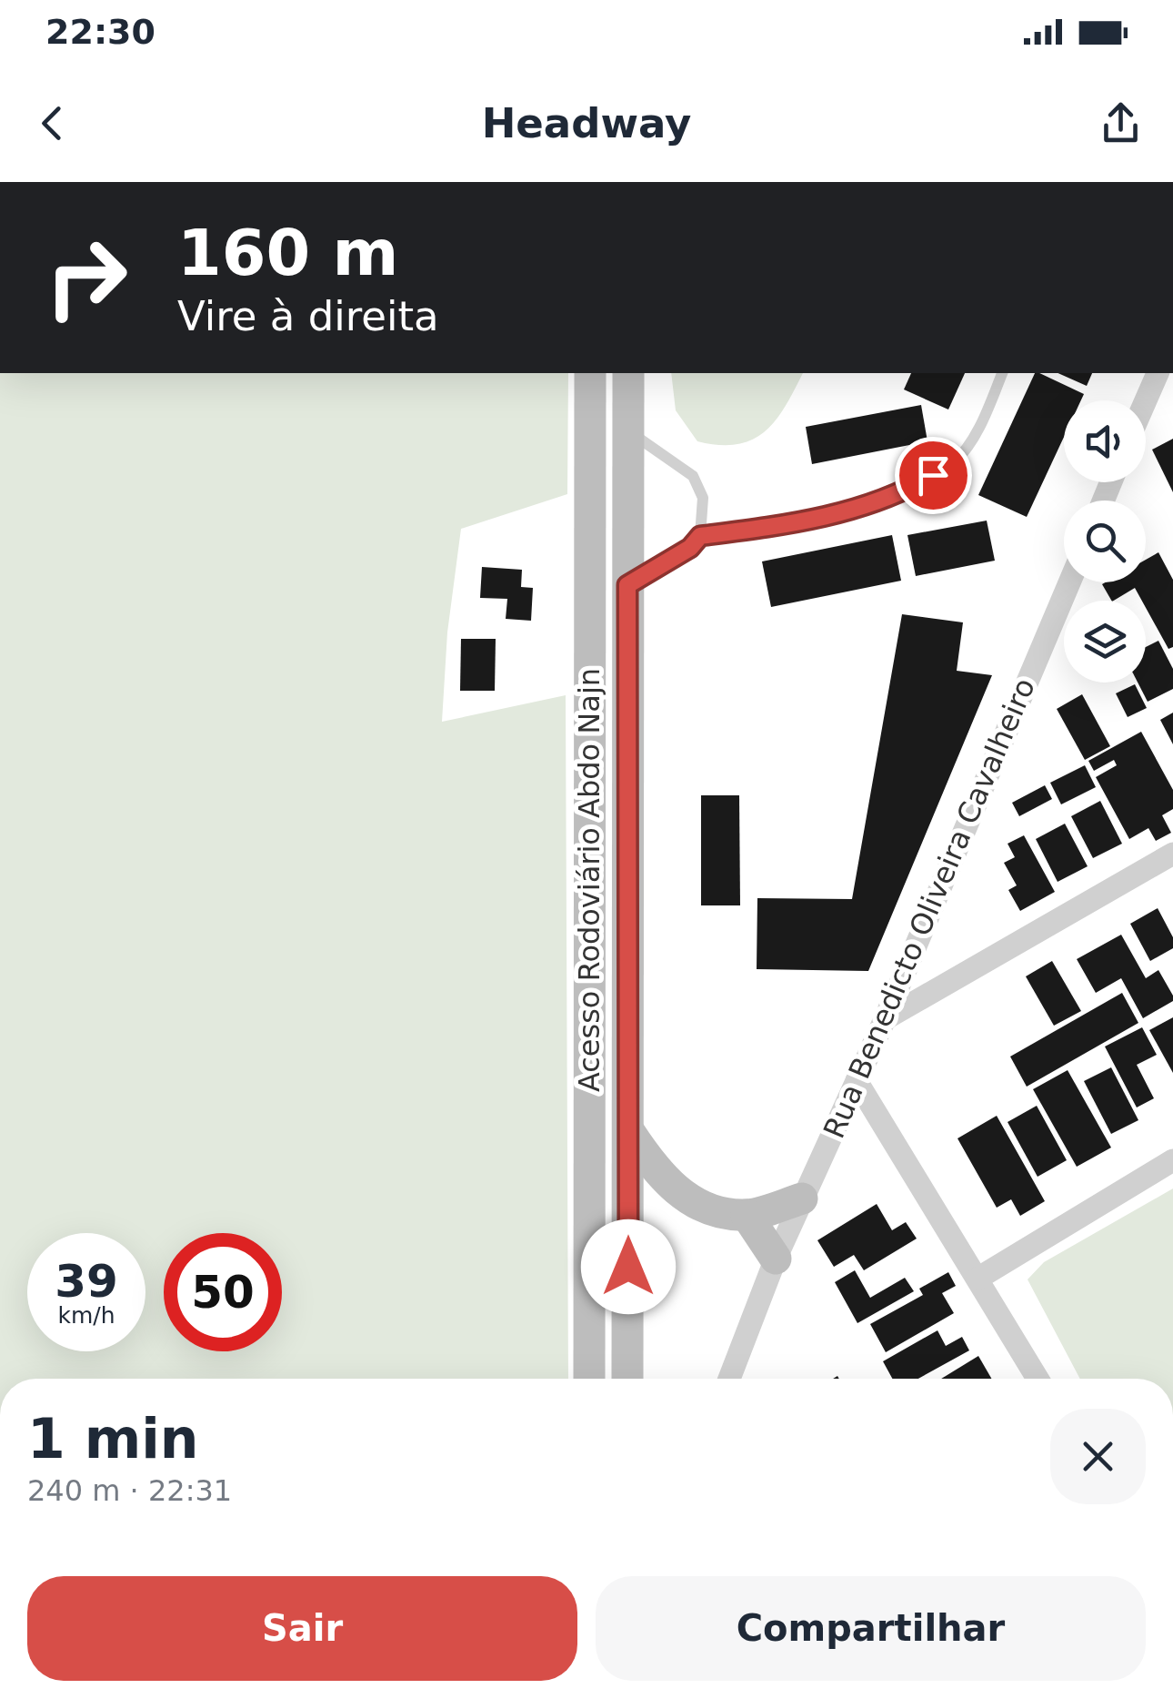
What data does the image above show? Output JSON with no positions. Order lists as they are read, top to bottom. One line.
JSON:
{"streets":{"main road":["Acesso Rodoviário Abdo Najn"],"street":["Rua Benedicto Oliveira Cavalheiro"]},"page":{"status":"22:30","header":"Headway","turn":["160 m","Vire à direita"],"speed":"39 km/h","limit":"50","heading":["1 min","240 m · 22:31"],"buttons":["Sair","Compartilhar"]}}
